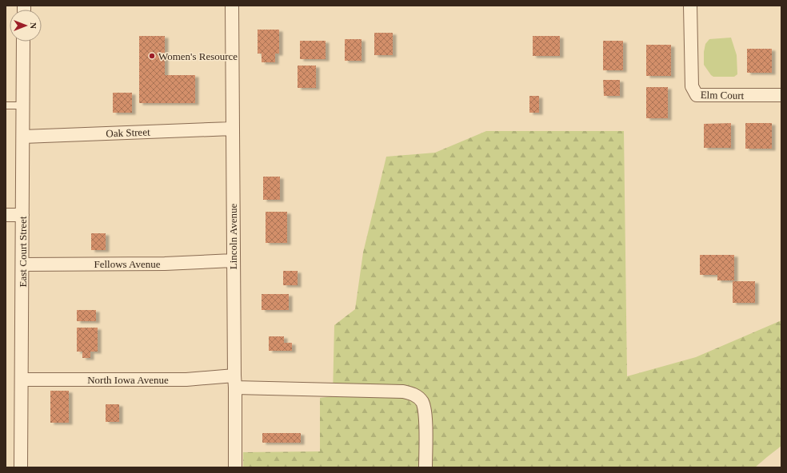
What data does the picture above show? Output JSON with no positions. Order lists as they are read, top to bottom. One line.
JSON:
{"streets":{"street":["Elm Court","Oak Street","Lincoln Avenue","East Court Street","Fellows Avenue","North Iowa Avenue"]},"crossings":[["Oak Street","Lincoln Avenue"],["Oak Street","East Court Street"],["Lincoln Avenue","Fellows Avenue"],["Lincoln Avenue","North Iowa Avenue"],["East Court Street","Fellows Avenue"],["East Court Street","North Iowa Avenue"]],"places":["Women's Resource"],"north":"right"}
